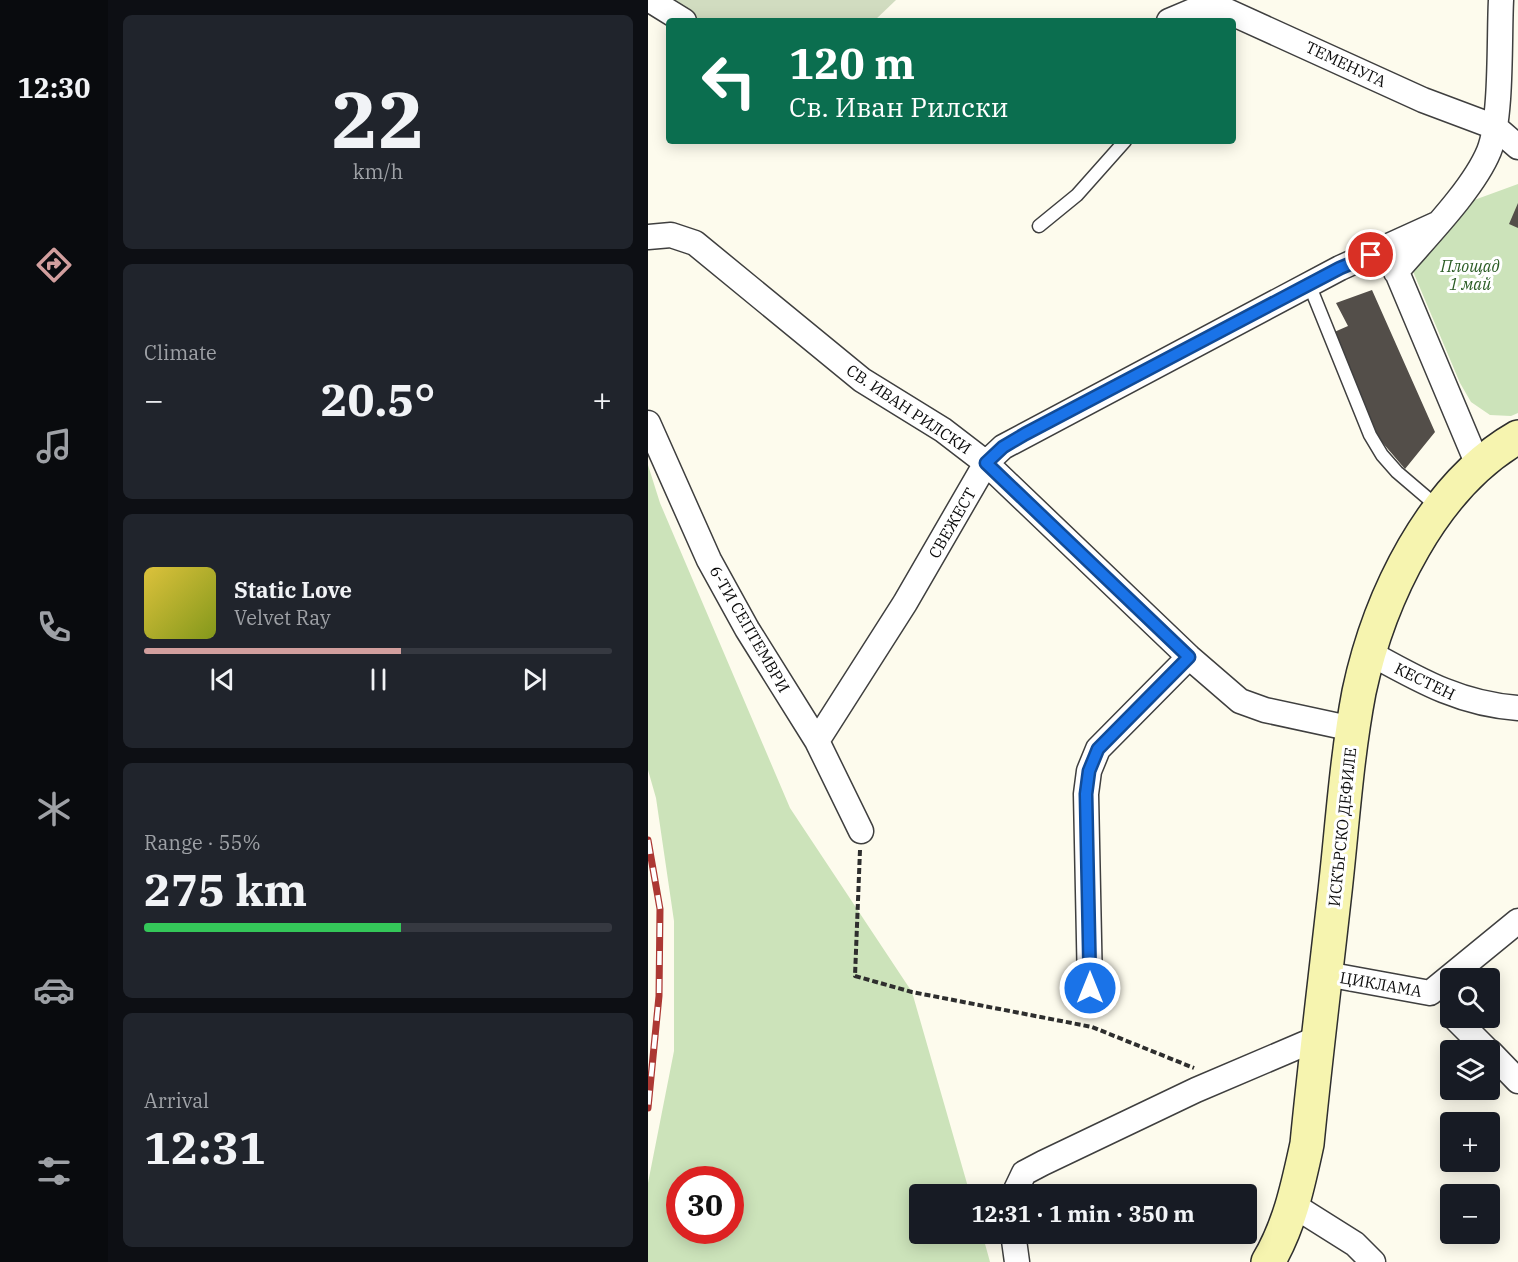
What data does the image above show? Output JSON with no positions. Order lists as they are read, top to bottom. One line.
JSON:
{"streets":{"main road":["ИСКЪРСКО ДЕФИЛЕ"],"street":["ТЕМЕНУГА","СВ. ИВАН РИЛСКИ","СВЕЖЕСТ","6-ТИ СЕПТЕМВРИ","КЕСТЕН","ЦИКЛАМА"]},"crossings":[["СВ. ИВАН РИЛСКИ","СВЕЖЕСТ"],["СВ. ИВАН РИЛСКИ","ИСКЪРСКО ДЕФИЛЕ"],["СВЕЖЕСТ","6-ТИ СЕПТЕМВРИ"],["КЕСТЕН","ИСКЪРСКО ДЕФИЛЕ"],["ИСКЪРСКО ДЕФИЛЕ","ЦИКЛАМА"]],"parks":["Площад 1 май"],"page":{"tabs":"12:30","tile":[["22","km/h"],"Climate",["Range · 55%","275 km"],["Arrival","12:31"]],"turn":["120 m","Св. Иван Рилски"],"heat":["−","20.5°","+"],"song":["Static Love","Velvet Ray"],"map_buttons":["+","−"],"limit":"30","trip":"12:31 · 1 min · 350 m"}}
